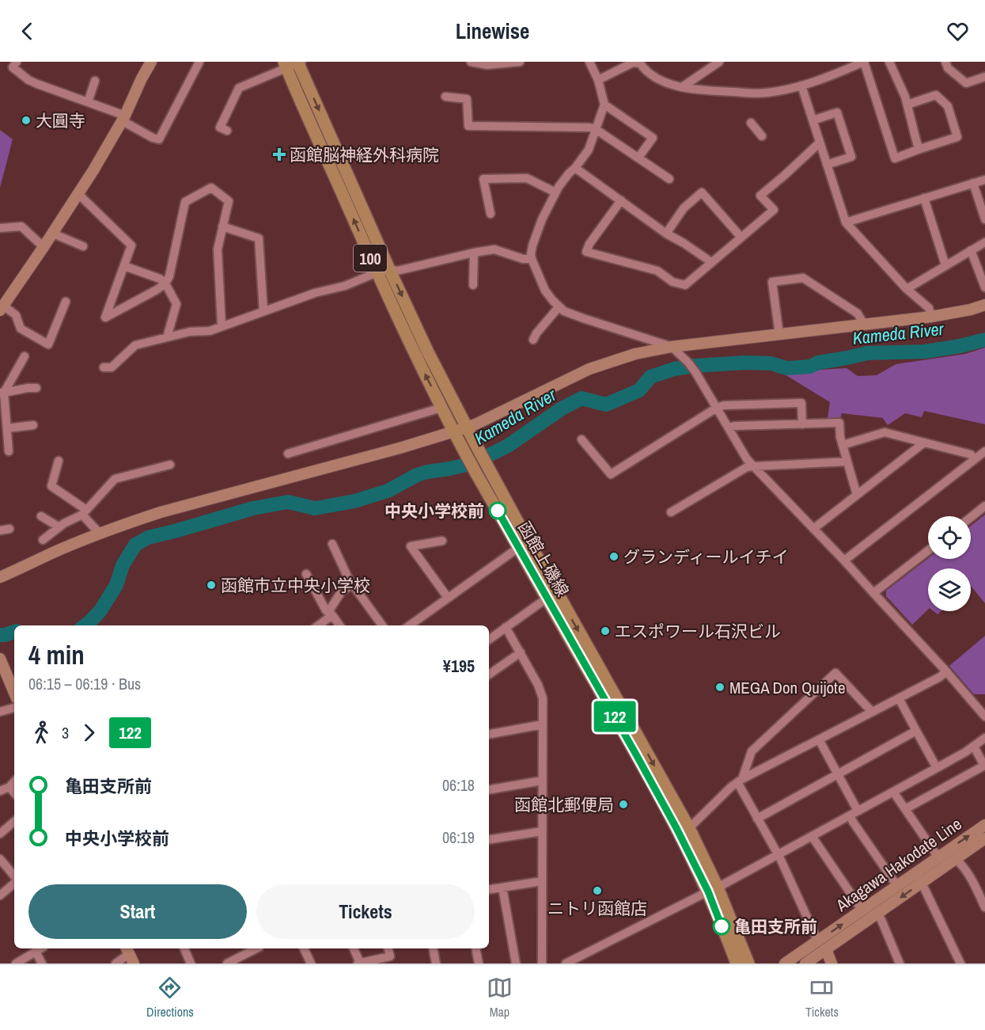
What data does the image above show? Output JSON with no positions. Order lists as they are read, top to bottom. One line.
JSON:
{"streets":{"main road":["100","函館上磯線"],"street":["Akagawa Hakodate Line"]},"water":["Kameda River"],"places":{"other":["大圓寺","中央小学校前","グランディールイチイ","函館市立中央小学校","エスポワール石沢ビル","MEGA Don Quijote","函館北郵便局","ニトリ函館店","亀田支所前"],"health":["函館脳神経外科病院"]},"lines":["bus line 122"],"page":{"header":"Linewise","on_map":"122","heading":["4 min","06:15 – 06:19 · Bus","¥195"],"legs":["3","122"],"list":[{"name":"亀田支所前","value":"06:18"},{"name":"中央小学校前","value":"06:19"}],"buttons":["Start","Tickets"],"tabs":["Directions","Map","Tickets"]}}
